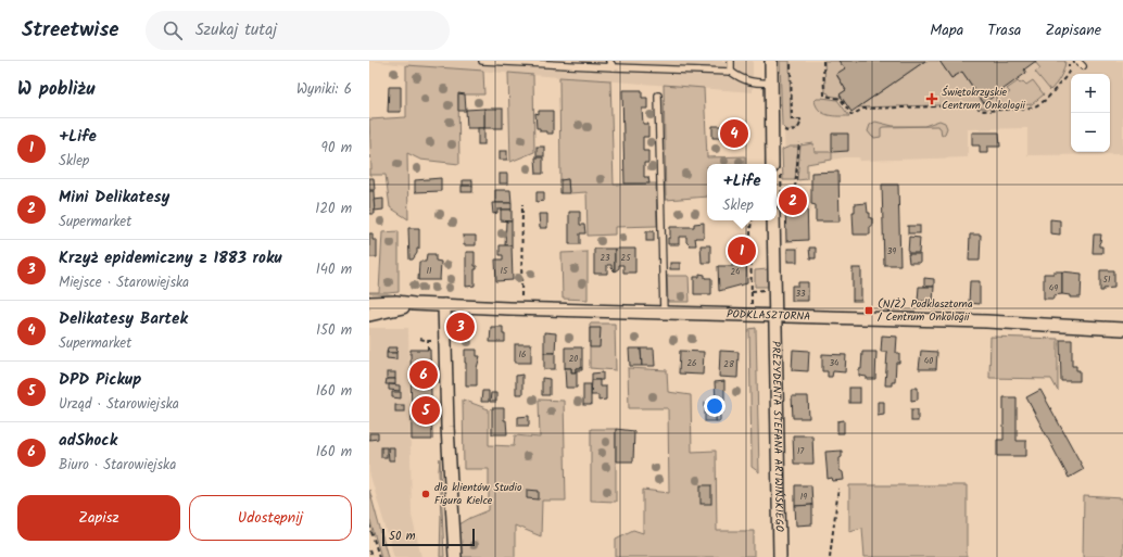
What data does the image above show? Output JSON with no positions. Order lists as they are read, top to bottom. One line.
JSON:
{"streets":{"street":["PODKLASZTORNA","PREZYDENTA STEFANA ARTWIŃSKIEGO"]},"crossings":[["PODKLASZTORNA","PREZYDENTA STEFANA ARTWIŃSKIEGO"]],"places":{"health":["Świętokrzyskie Centrum Onkologii"],"transit":["(N/Ż) Podklasztorna / Centrum Onkologii"],"other":["dla klientów Studio Figura Kielce"]},"house_numbers":["39","23","25","11","15","24","51","49","33","16","20","40","26","34","28","17","19"],"scale_bar":"50 m","page":{"header":"Streetwise","search":"Szukaj tutaj","nav":["Mapa","Trasa","Zapisane"],"heading":["W pobliżu","Wyniki: 6"],"map_buttons":["+","−"],"list":[{"mark":"1","name":"+Life","note":"Sklep","value":"90 m"},{"mark":"2","name":"Mini Delikatesy","note":"Supermarket","value":"120 m"},{"mark":"3","name":"Krzyż epidemiczny z 1883 roku","note":"Miejsce · Starowiejska","value":"140 m"},{"mark":"4","name":"Delikatesy Bartek","note":"Supermarket","value":"150 m"},{"mark":"5","name":"DPD Pickup","note":"Urząd · Starowiejska","value":"160 m"},{"mark":"6","name":"adShock","note":"Biuro · Starowiejska","value":"160 m"}],"pins":["4","2","1","3","6","5"],"popup":["+Life","Sklep"],"buttons":["Zapisz","Udostępnij"],"scale":"50 m"}}
